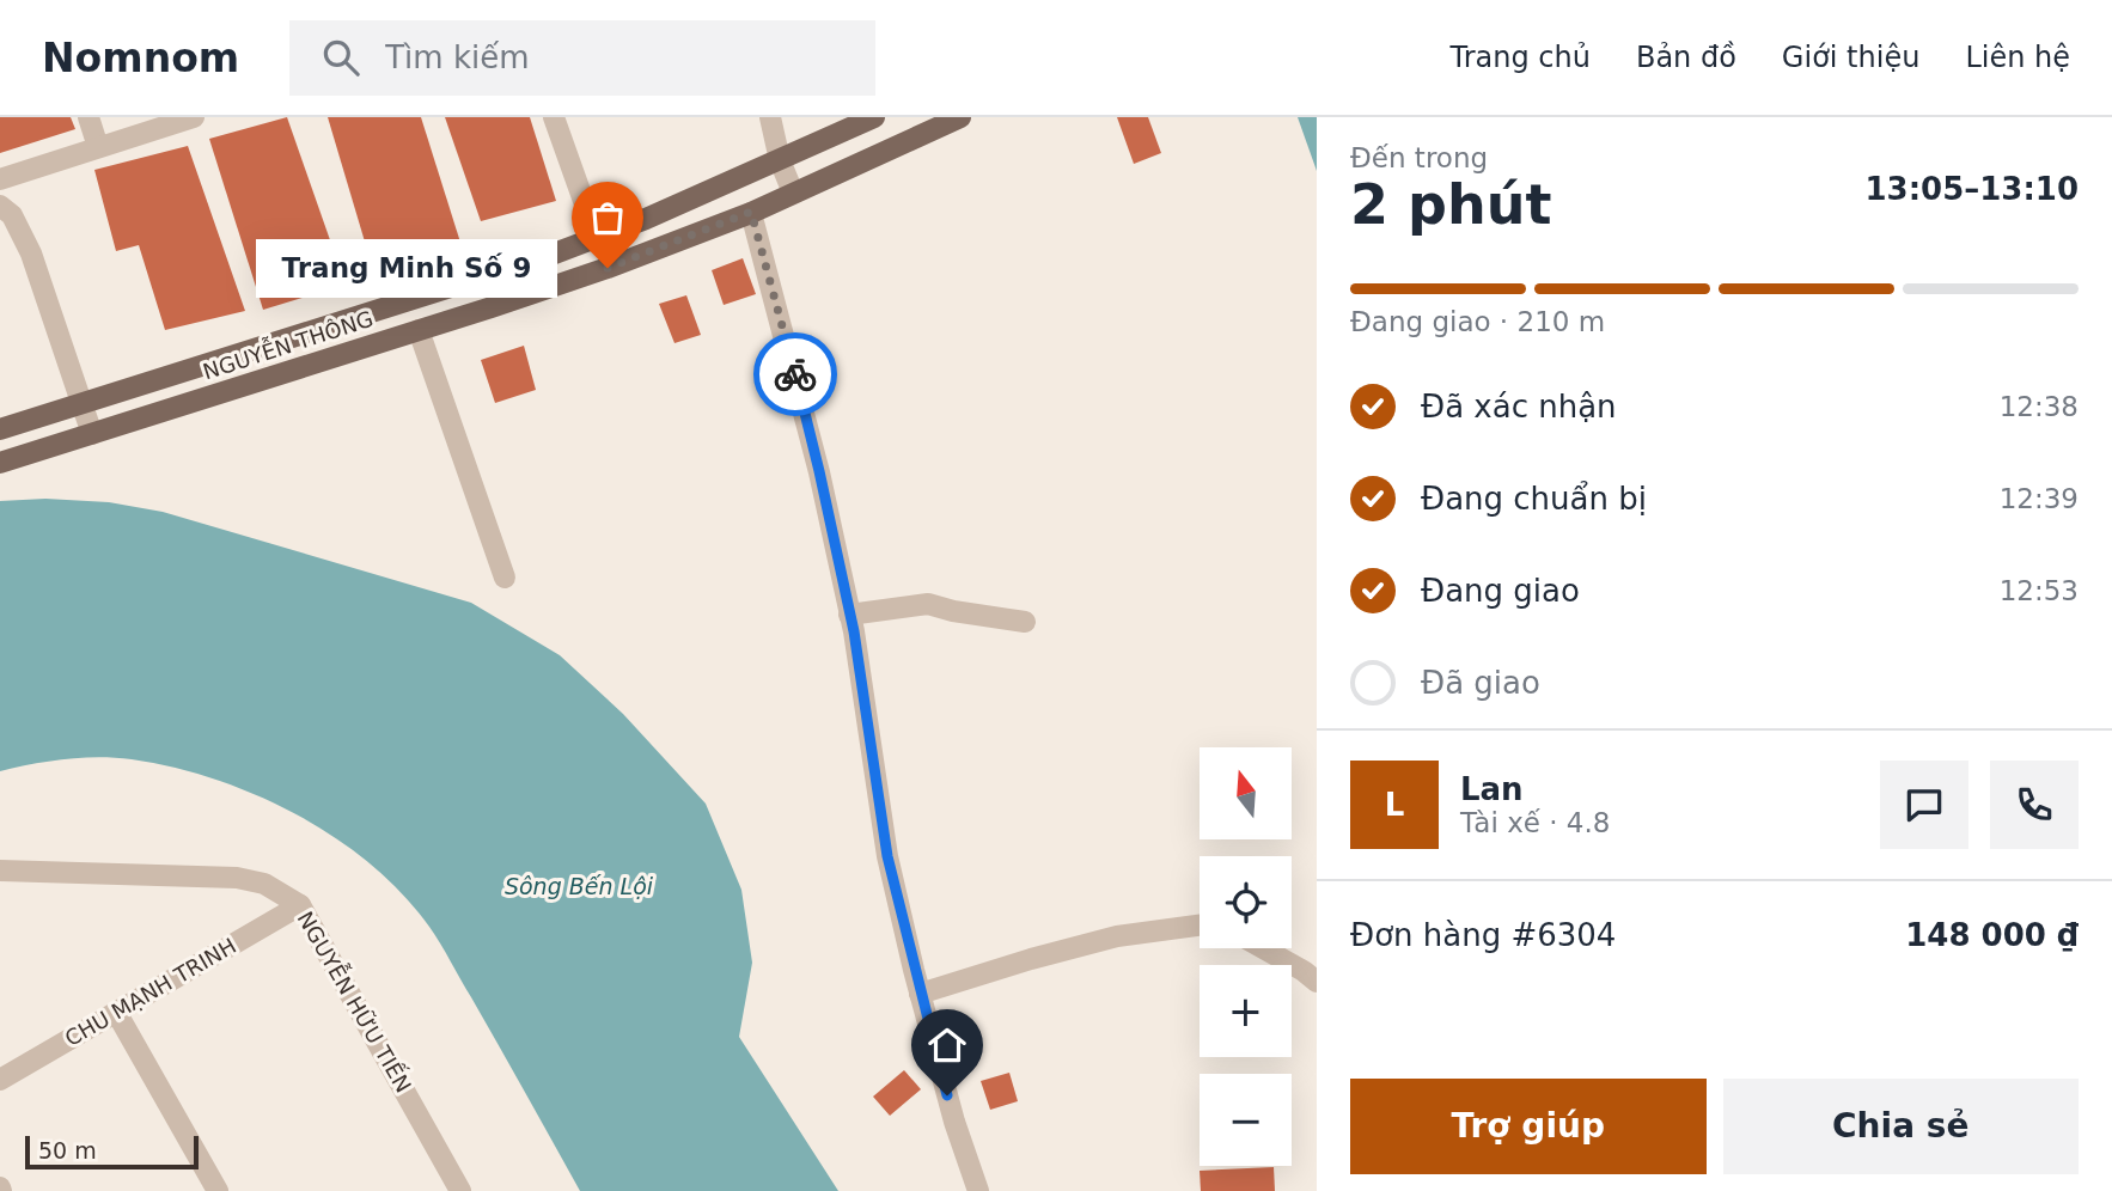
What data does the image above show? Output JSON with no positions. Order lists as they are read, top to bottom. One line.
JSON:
{"streets":{"main road":["NGUYỄN THÔNG"],"street":["CHU MẠNH TRINH","NGUYỄN HỮU TIẾN"]},"crossings":[["CHU MẠNH TRINH","NGUYỄN HỮU TIẾN"]],"water":["Sông Bến Lội"],"places":["Trang Minh Số 9"],"scale_bar":"50 m","north":"top","page":{"header":"Nomnom","search":"Tìm kiếm","nav":["Trang chủ","Bản đồ","Giới thiệu","Liên hệ"],"heading":["2 phút","Đến trong","13:05–13:10"],"panel":["Lan","Tài xế · 4.8","Đơn hàng #6304","148 000 ₫"],"bubble":"Trang Minh Số 9","bar":"Đang giao · 210 m","list":[["Đã xác nhận","12:38"],["Đang chuẩn bị","12:39"],["Đang giao","12:53"],"Đã giao"],"map_buttons":["+","−"],"round":"L","buttons":["Trợ giúp","Chia sẻ"],"scale":"50 m"}}
